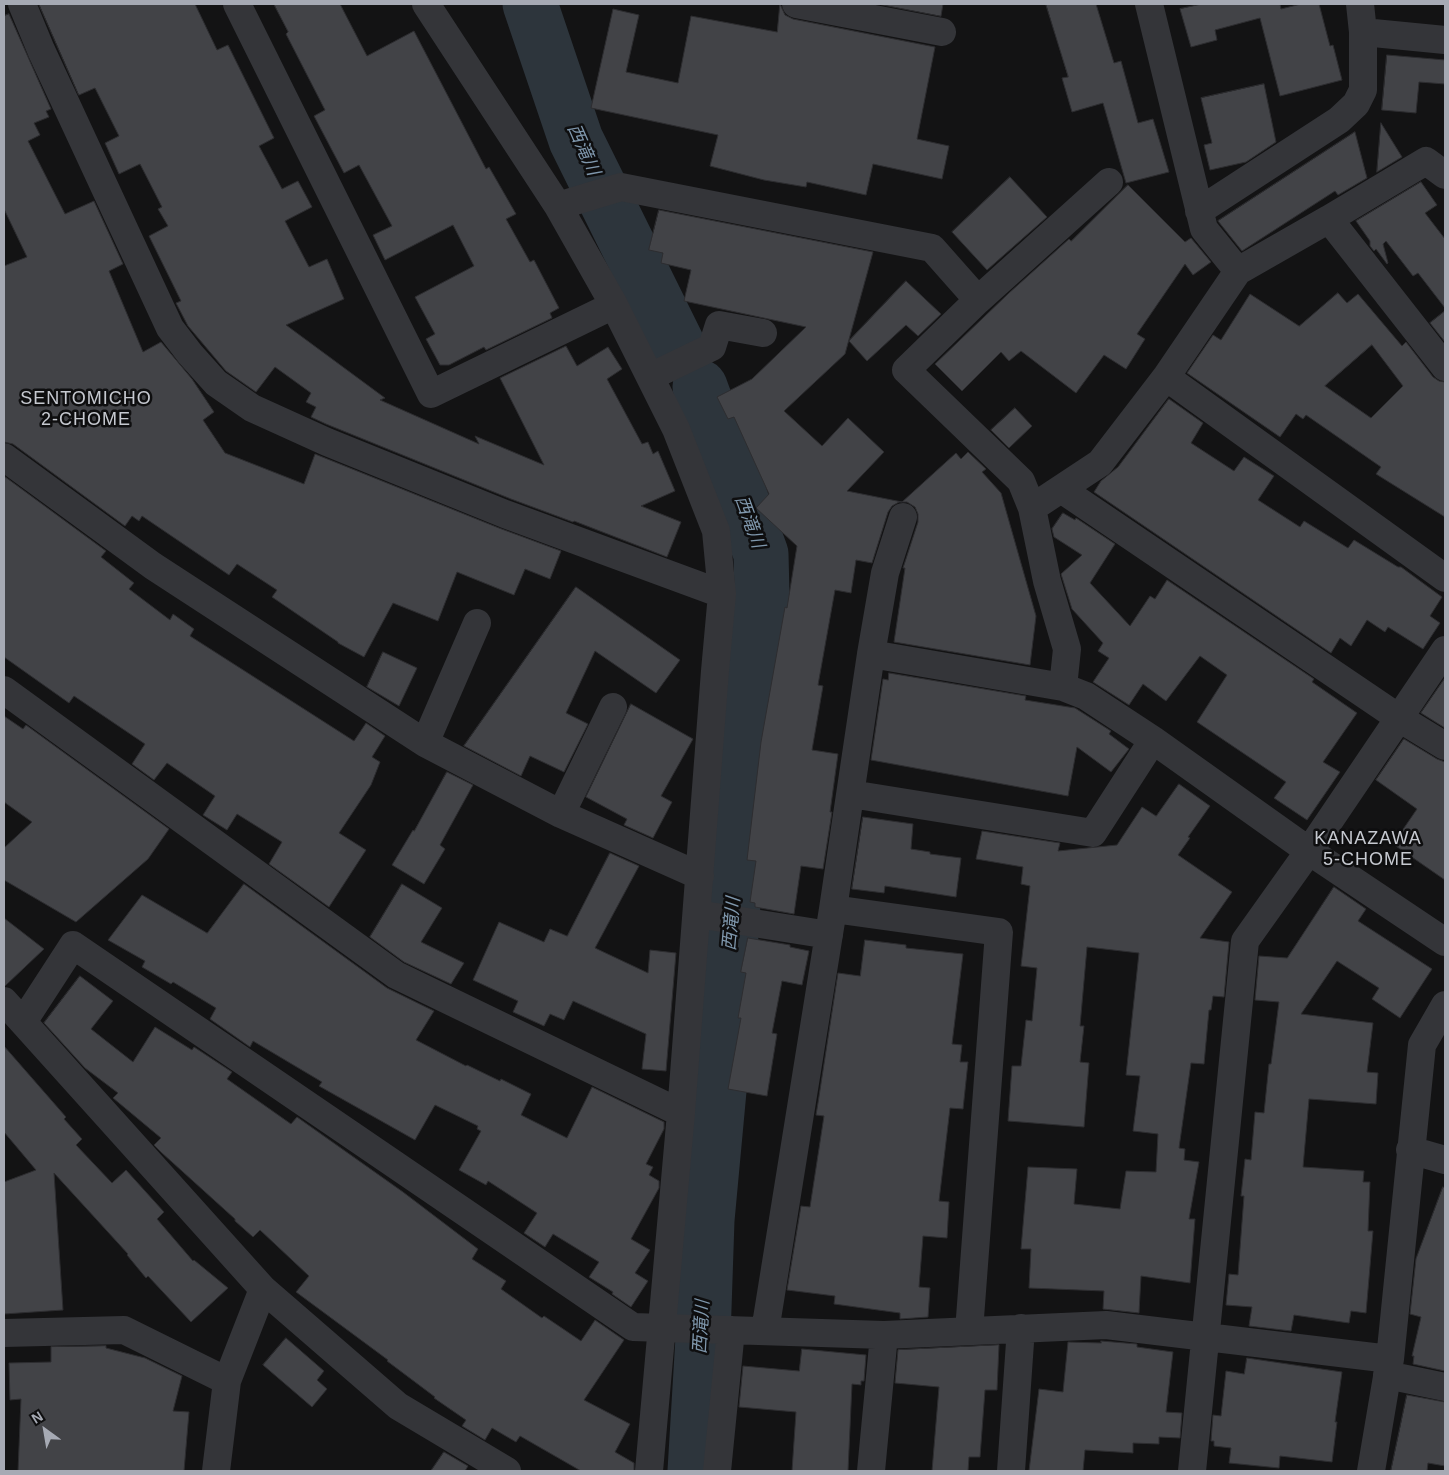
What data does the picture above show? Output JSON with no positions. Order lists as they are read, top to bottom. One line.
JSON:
{"districts":["SENTOMICHO 2-CHOME","KANAZAWA 5-CHOME"],"water":["西滝川"],"north":"top left"}
